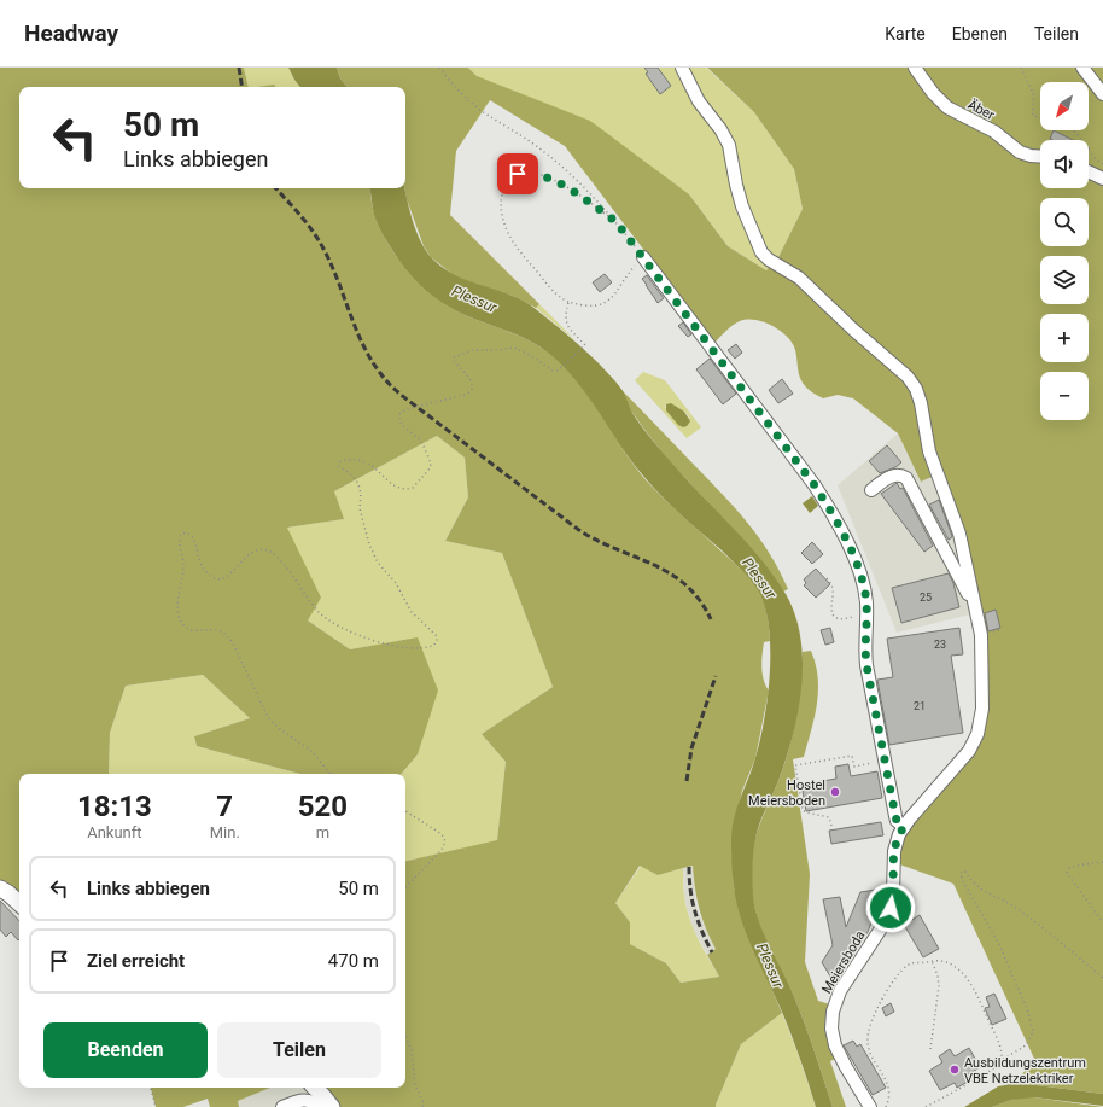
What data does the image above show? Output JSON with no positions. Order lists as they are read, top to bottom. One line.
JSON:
{"streets":{"street":["Äber","Meiersboda"]},"water":["Plessur"],"places":["Hostel Meiersboden","Ausbildungszentrum VBE Netzelektriker"],"house_numbers":["25","23","21"],"north":"bottom left","page":{"header":"Headway","nav":["Karte","Ebenen","Teilen"],"map_buttons":["+","−"],"turn":["50 m","Links abbiegen"],"eta":["18:13","Ankunft","7","Min.","520","m"],"list":[{"name":"Links abbiegen","value":"50 m"},{"name":"Ziel erreicht","value":"470 m"}],"buttons":["Beenden","Teilen"]}}
